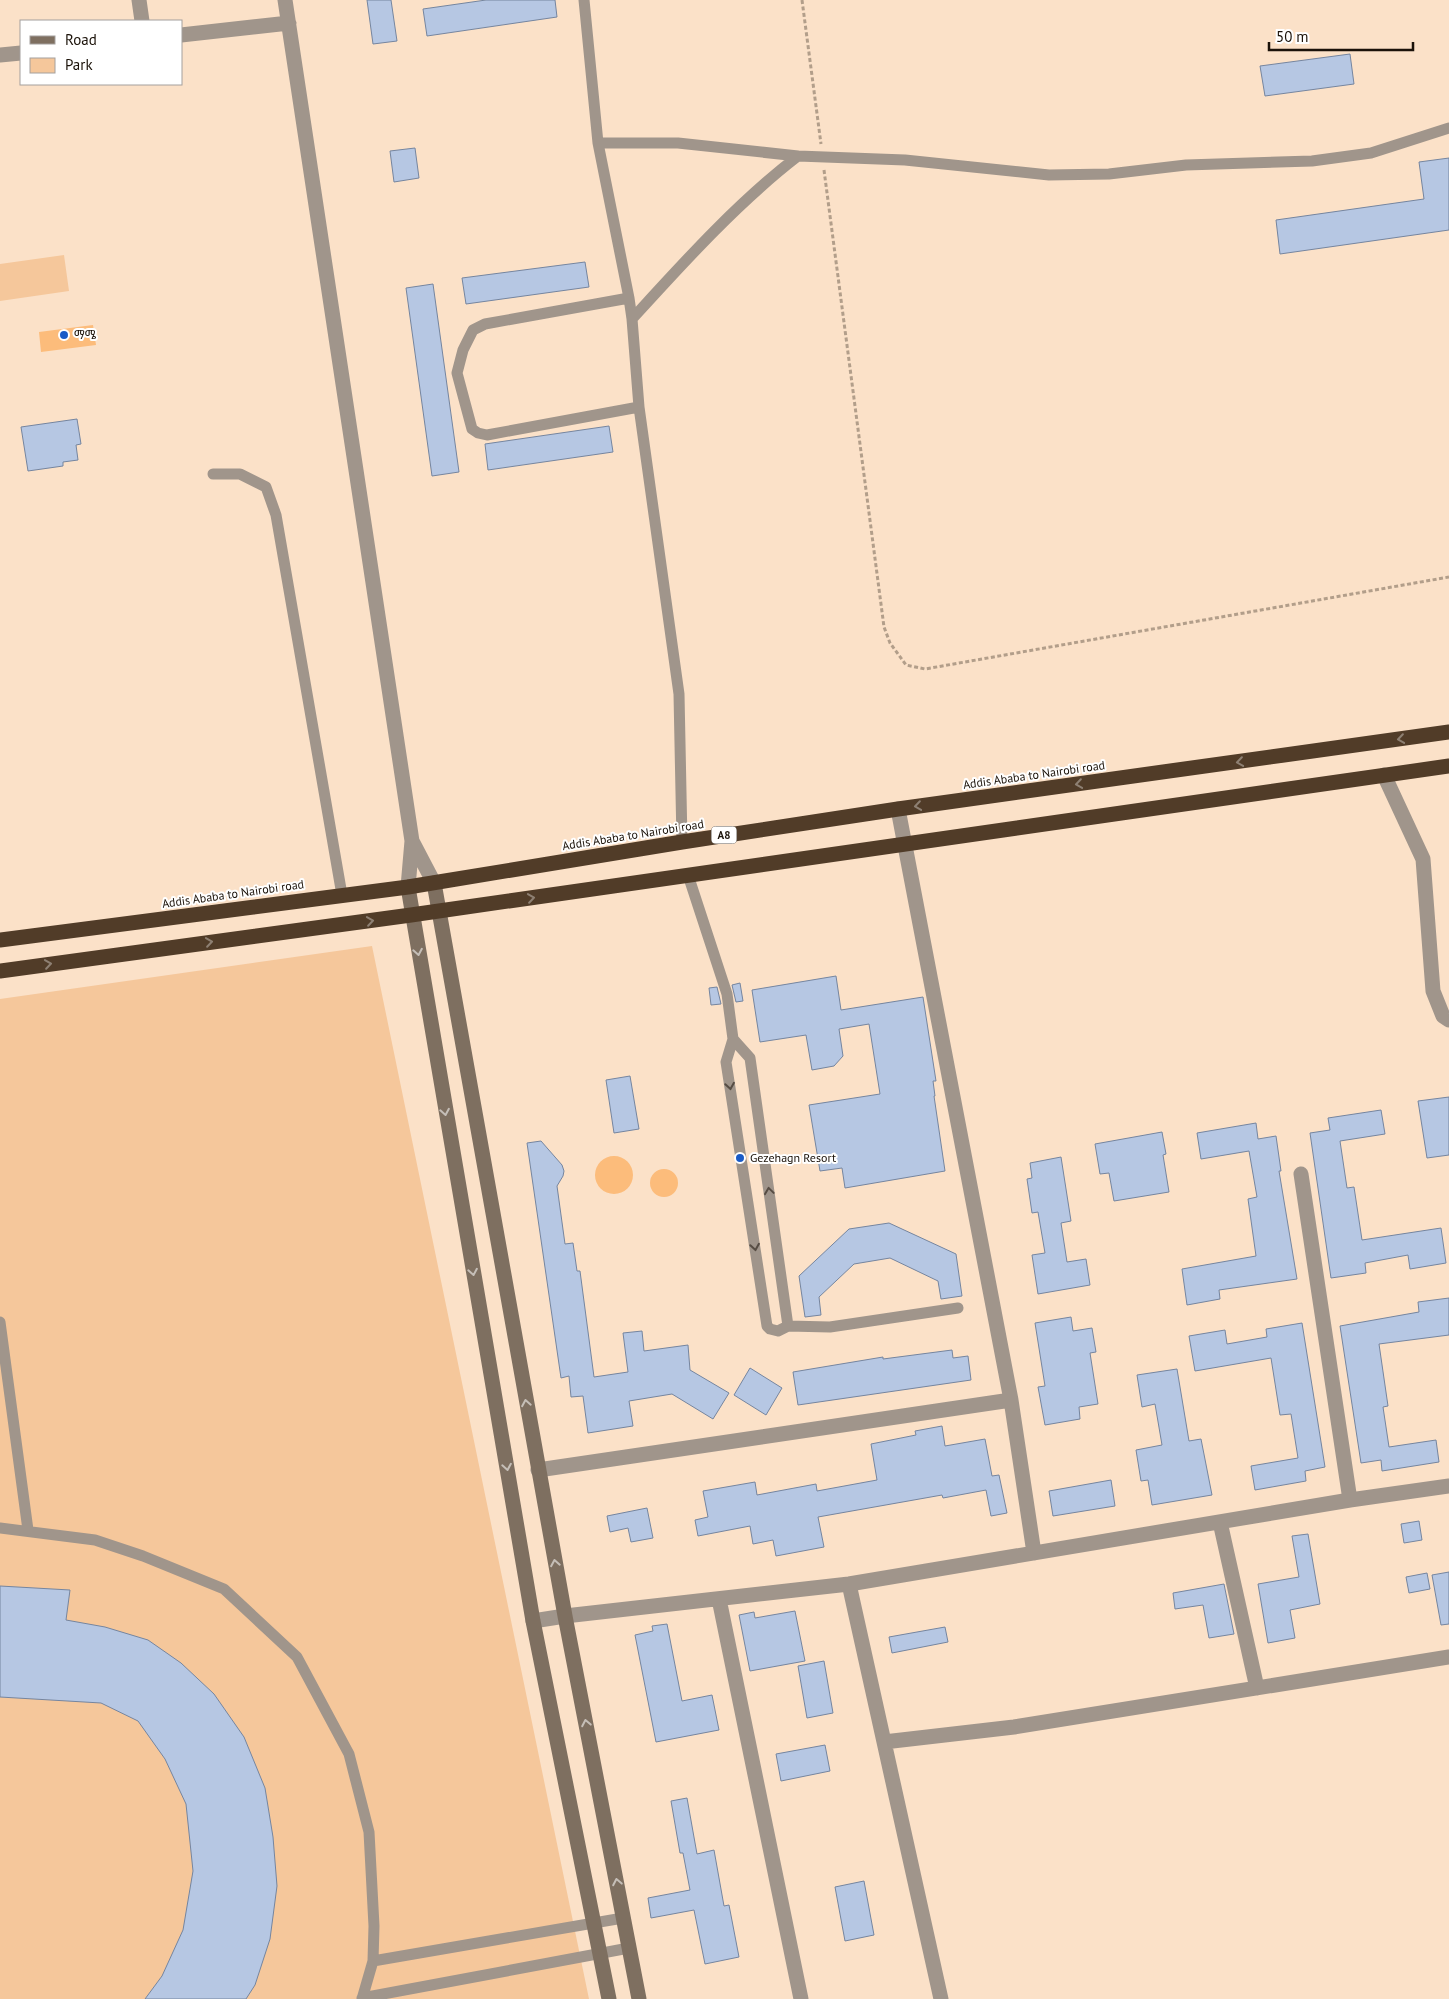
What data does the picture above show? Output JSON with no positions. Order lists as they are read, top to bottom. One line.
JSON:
{"streets":{"highway":["Addis Ababa to Nairobi road","A8"]},"places":["ማሜ","Gezehagn Resort"],"legend":["Road","Park"],"scale_bar":"50 m"}
